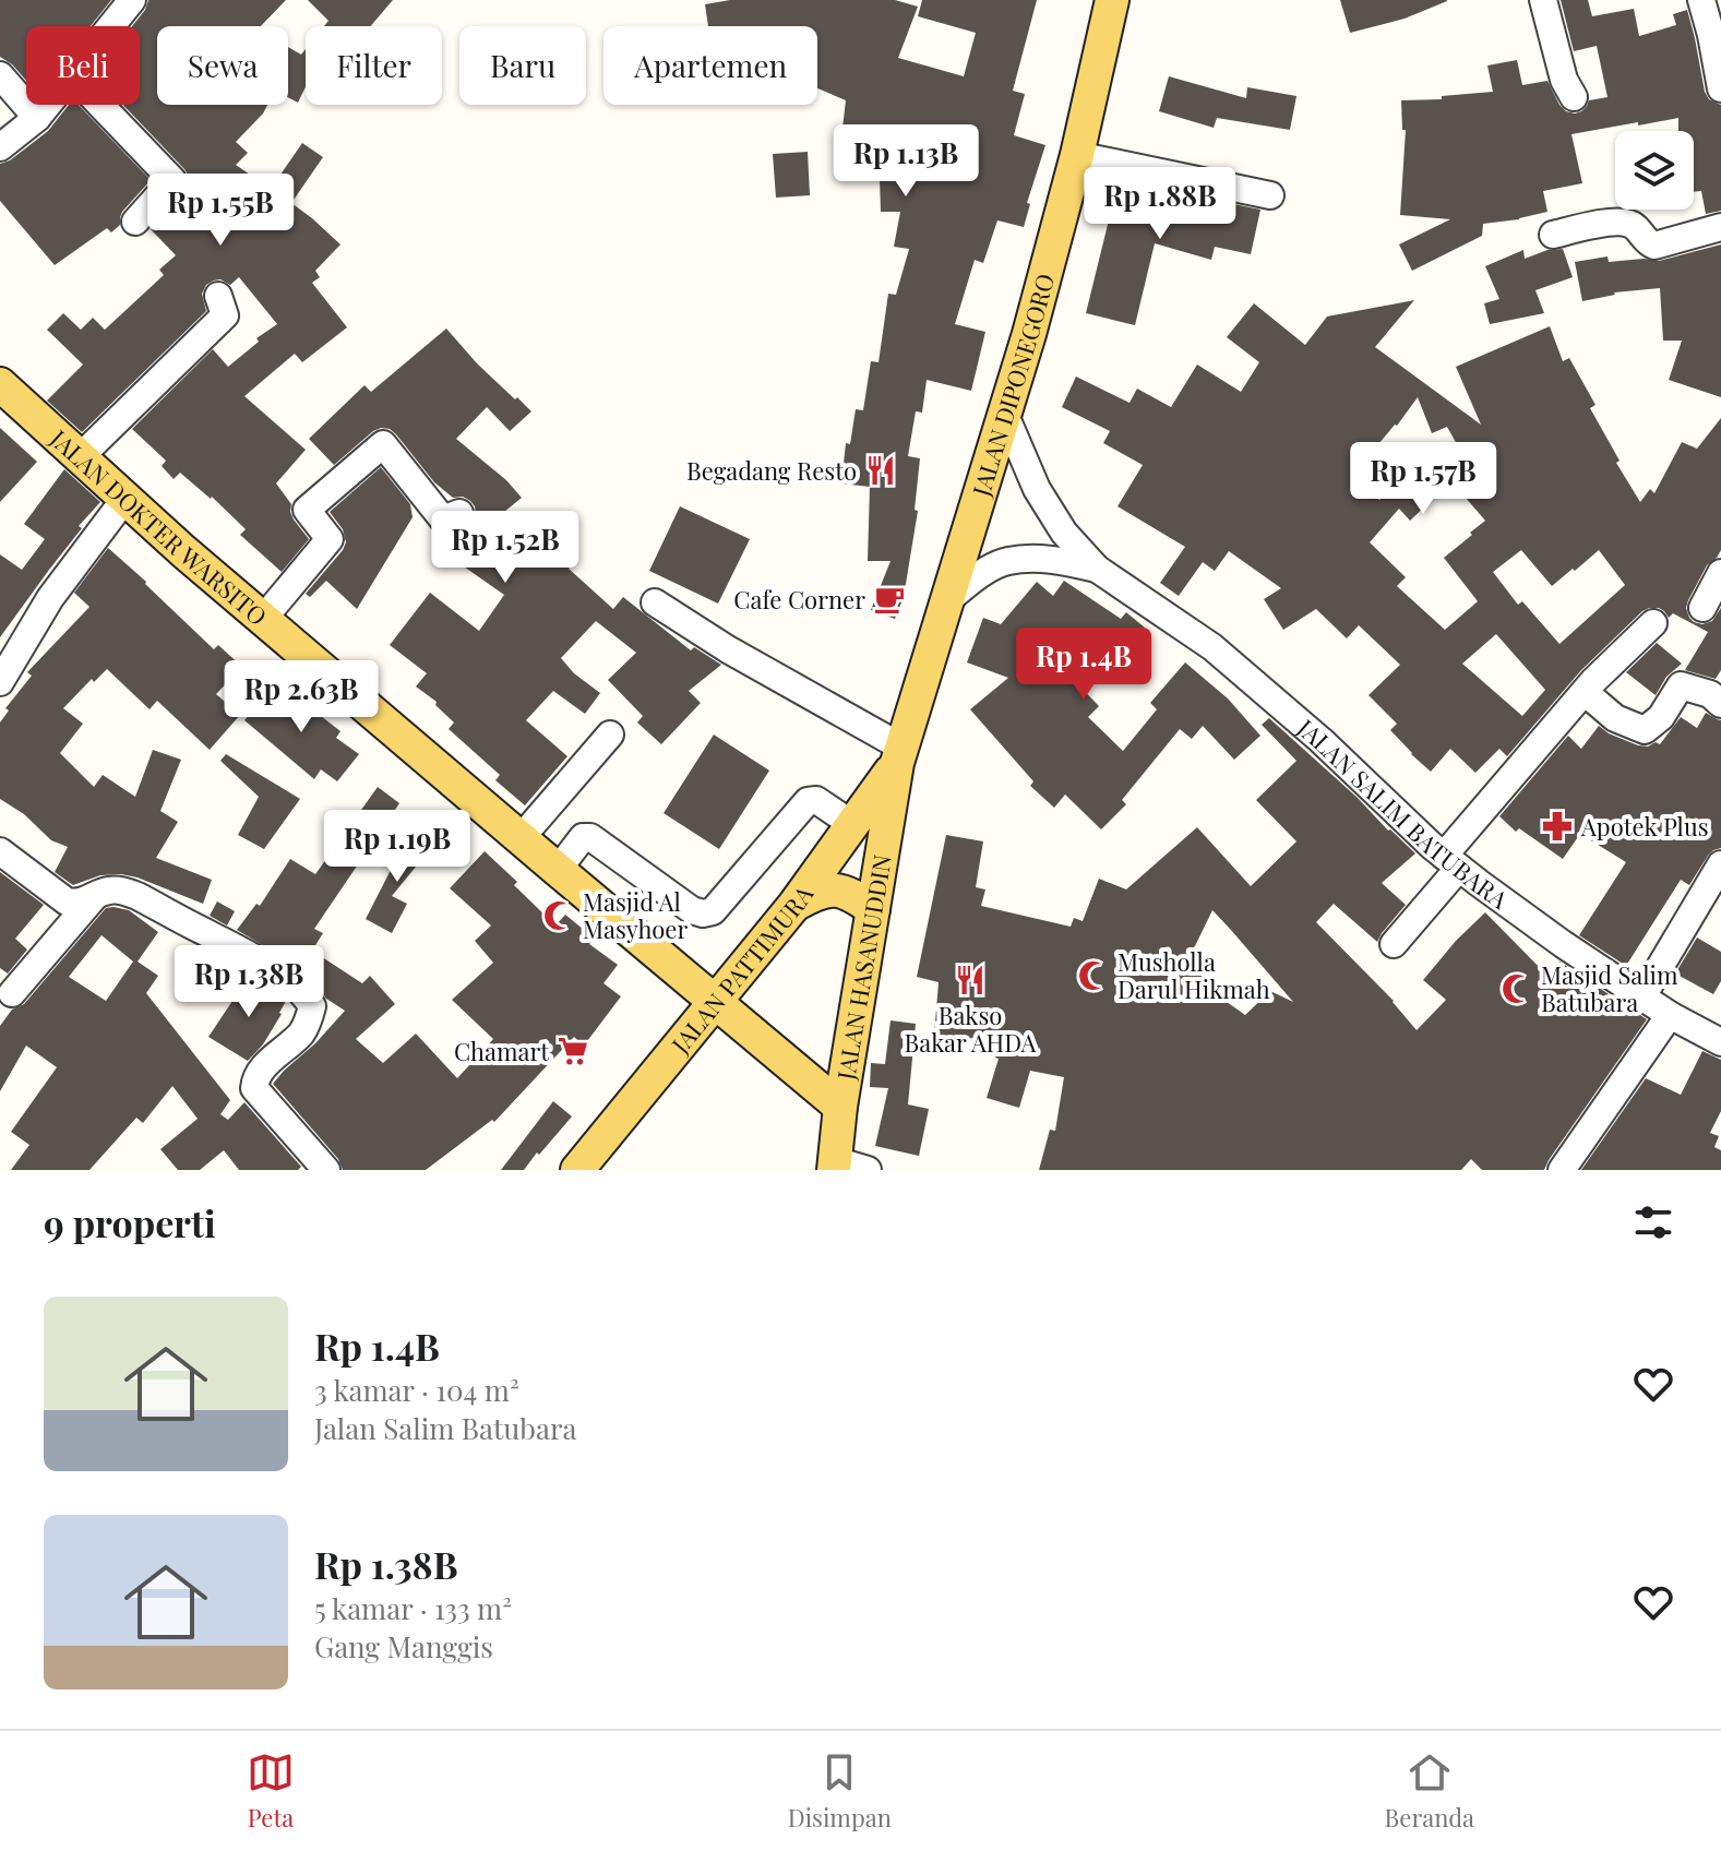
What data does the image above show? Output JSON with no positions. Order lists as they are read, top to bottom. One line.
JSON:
{"streets":{"main road":["JALAN DIPONEGORO","JALAN DOKTER WARSITO","JALAN HASANUDDIN","JALAN PATTIMURA"],"street":["JALAN SALIM BATUBARA"]},"crossings":[["JALAN DIPONEGORO","JALAN HASANUDDIN"],["JALAN DIPONEGORO","JALAN PATTIMURA"],["JALAN DOKTER WARSITO","JALAN HASANUDDIN"],["JALAN DOKTER WARSITO","JALAN PATTIMURA"],["JALAN HASANUDDIN","JALAN PATTIMURA"]],"places":{"restaurant":["Begadang Resto","Bakso Bakar AHDA"],"cafe":["Cafe Corner"],"pharmacy":["Apotek Plus"],"mosque":["Masjid Al Masyhoer","Musholla Darul Hikmah","Masjid Salim Batubara"],"supermarket":["Chamart"]},"page":{"chip":["Beli","Sewa","Filter","Baru","Apartemen"],"price":["Rp 1.13B","Rp 1.88B","Rp 1.55B","Rp 1.57B","Rp 1.52B","Rp 1.4B","Rp 2.63B","Rp 1.19B","Rp 1.38B"],"heading":"9 properti","list":[{"name":"Rp 1.4B","note":"3 kamar · 104 m² · Jalan Salim Batubara"},{"name":"Rp 1.38B","note":"5 kamar · 133 m² · Gang Manggis"}],"tabs":["Peta","Disimpan","Beranda"]}}
